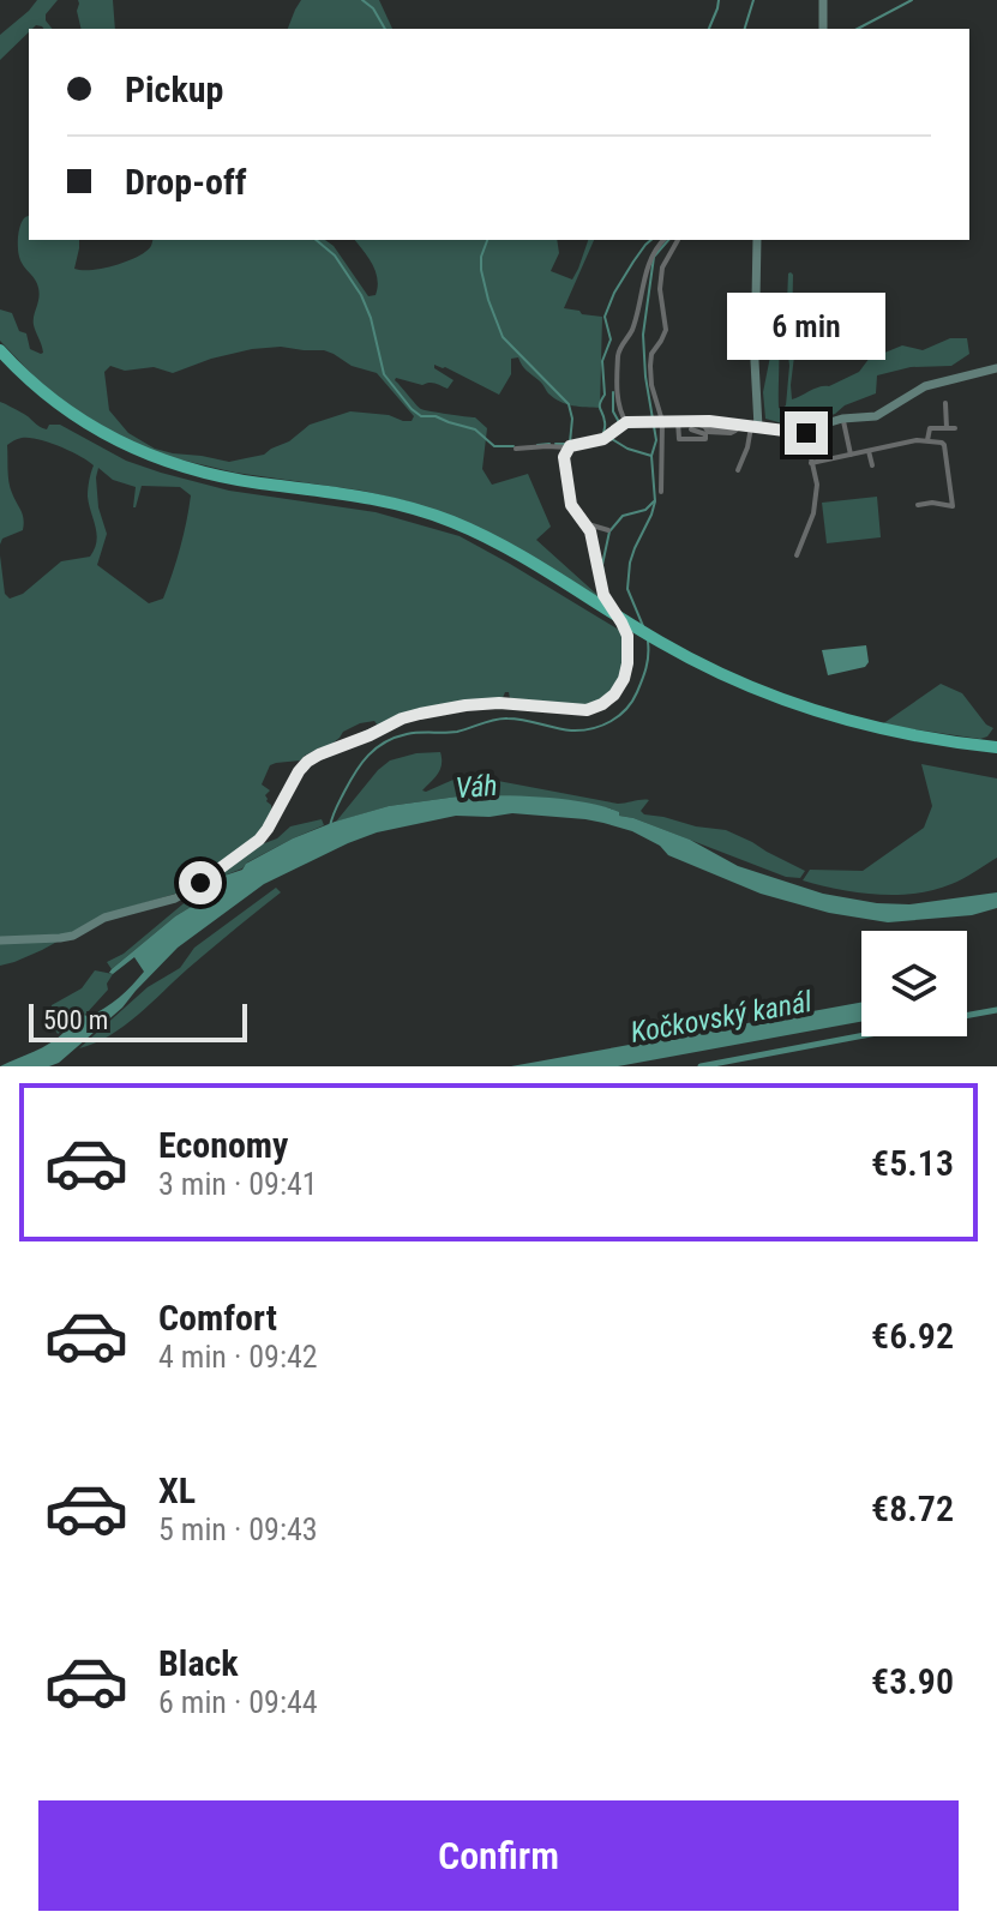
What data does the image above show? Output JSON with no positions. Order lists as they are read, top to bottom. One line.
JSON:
{"water":["Váh","Kočkovský kanál"],"scale_bar":"500 m","page":{"banner":["Pickup","Drop-off"],"bubble":"6 min","scale":"500 m","list":[{"name":"Economy","note":"3 min · 09:41","value":"€5.13"},{"name":"Comfort","note":"4 min · 09:42","value":"€6.92"},{"name":"XL","note":"5 min · 09:43","value":"€8.72"},{"name":"Black","note":"6 min · 09:44","value":"€3.90"}],"buttons":"Confirm"}}
